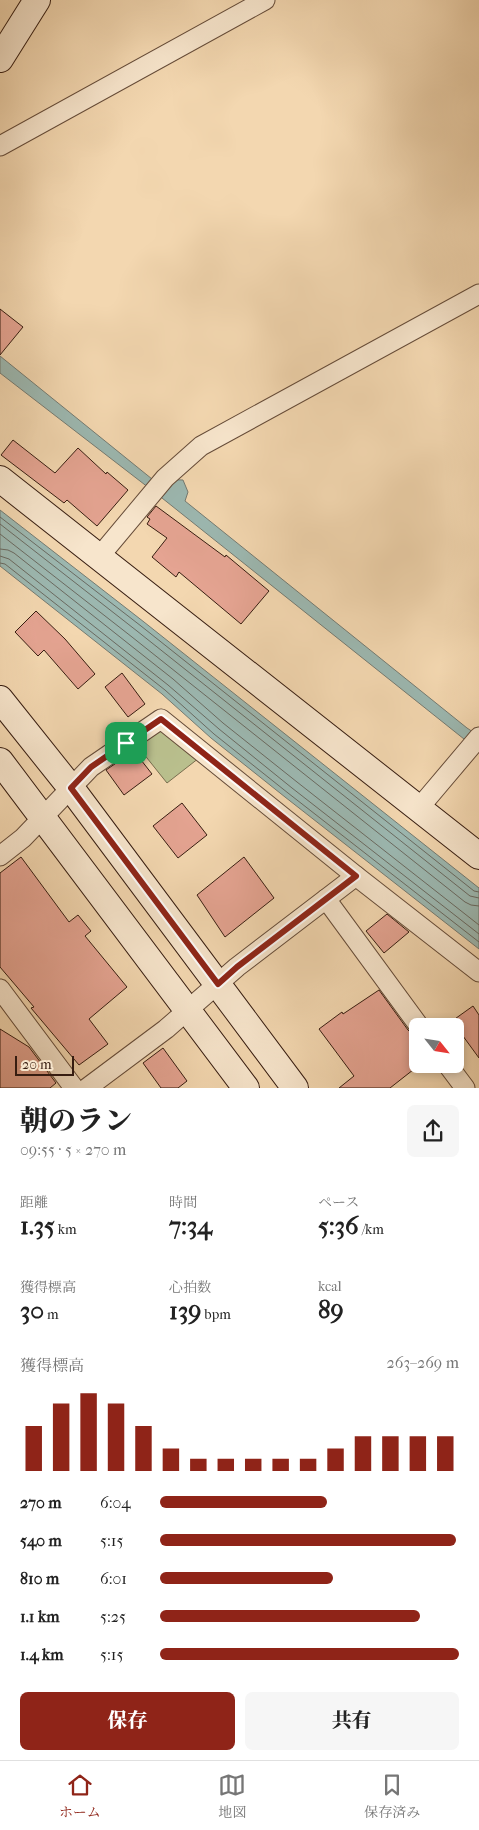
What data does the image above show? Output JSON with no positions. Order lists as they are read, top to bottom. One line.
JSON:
{"scale_bar":"20 m","north":"bottom right","page":{"scale":"20 m","heading":["朝のラン","09:55 · 5 × 270 m"],"stats":[["距離","1.35 km"],["時間","7:34"],["ペース","5:36 /km"],["獲得標高","30 m"],["心拍数","139 bpm"],["kcal","89"]],"chart":["獲得標高","263–269 m"],"list":[{"name":"270 m","note":"6:04"},{"name":"540 m","note":"5:15"},{"name":"810 m","note":"6:01"},{"name":"1.1 km","note":"5:25"},{"name":"1.4 km","note":"5:15"}],"buttons":["保存","共有"],"tabs":["ホーム","地図","保存済み"]}}
